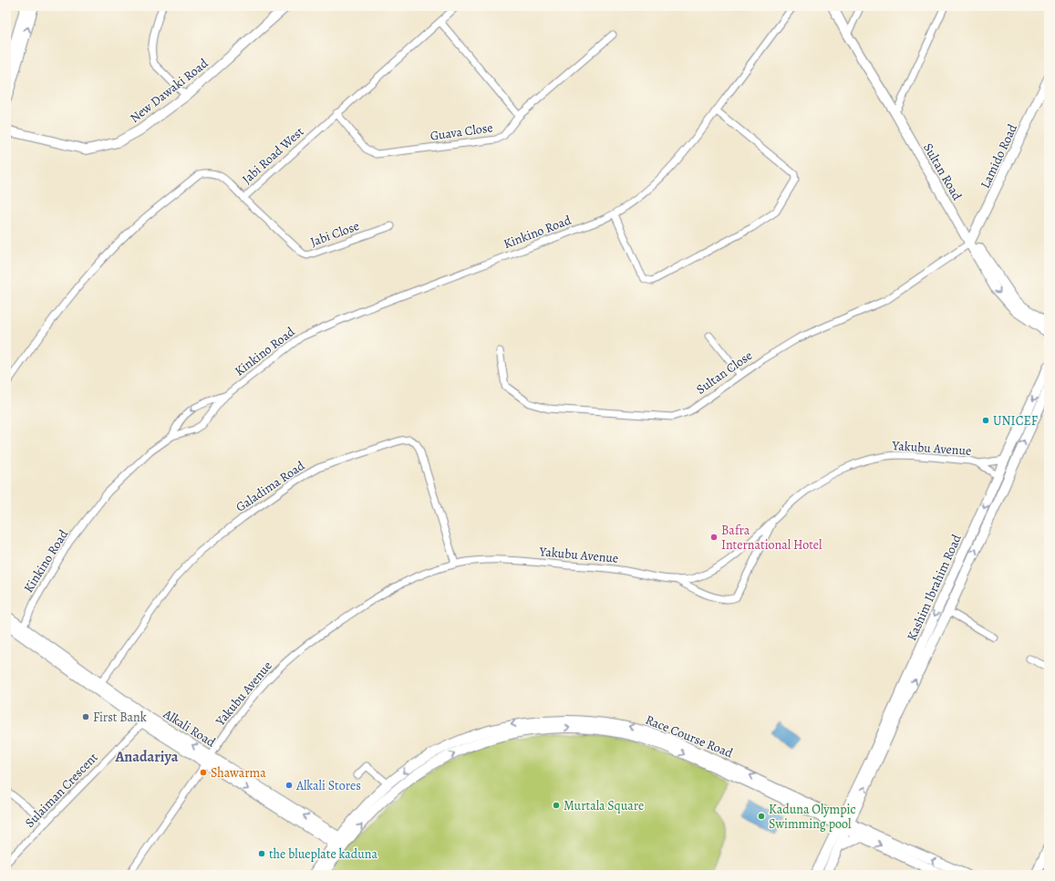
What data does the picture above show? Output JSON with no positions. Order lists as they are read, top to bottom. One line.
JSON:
{"streets":{"main road":["New Dawaki Road","Lamido Road","Sultan Road","Kashim Ibrahim Road","Alkali Road","Race Course Road"],"street":["Guava Close","Jabi Road West","Kinkino Road","Jabi Close","Sultan Close","Yakubu Avenue","Galadima Road","Sulaiman Crescent"]},"crossings":[["Guava Close","Jabi Road West"],["Jabi Road West","Jabi Close"],["Lamido Road","Sultan Road"],["Lamido Road","Sultan Close"],["Sultan Road","Sultan Close"],["Kinkino Road","Alkali Road"],["Yakubu Avenue","Galadima Road"],["Yakubu Avenue","Kashim Ibrahim Road"],["Yakubu Avenue","Alkali Road"],["Galadima Road","Alkali Road"],["Kashim Ibrahim Road","Race Course Road"],["Alkali Road","Race Course Road"],["Alkali Road","Sulaiman Crescent"]],"districts":["Anadariya"],"places":["UNICEF","Bafra International Hotel","First Bank","Shawarma","Alkali Stores","Murtala Square","Kaduna Olympic Swimming pool","the blueplate kaduna"]}
